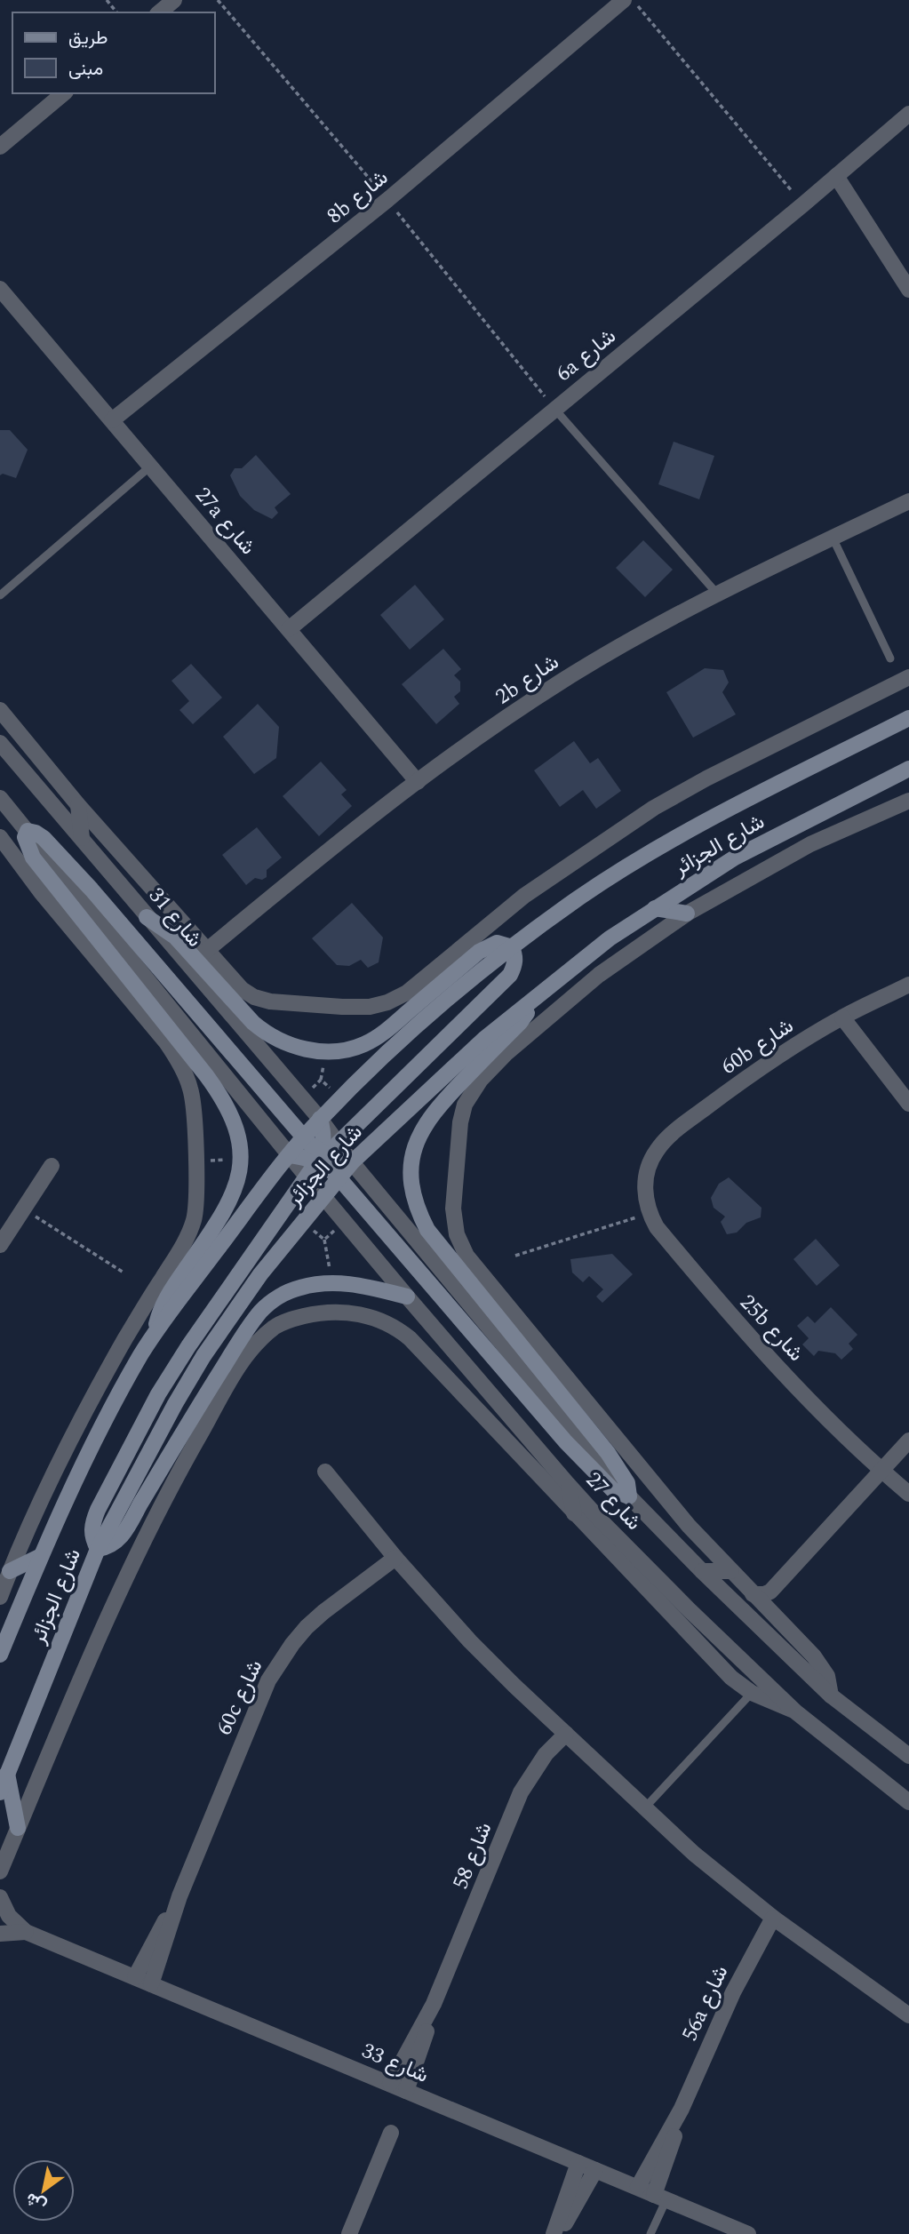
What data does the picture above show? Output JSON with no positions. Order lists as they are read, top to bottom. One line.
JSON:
{"streets":{"main road":["شارع الجزائر"],"street":["8b شارع","6a شارع","27a شارع","2b شارع","شارع 31","60b شارع","25b شارع","شارع 27","60c شارع","شارع 58","56a شارع","شارع 33"]},"crossings":[["8b شارع","27a شارع"],["6a شارع","27a شارع"],["27a شارع","2b شارع"],["شارع الجزائر","شارع 31"],["شارع الجزائر","شارع 27"],["60b شارع","25b شارع"],["60c شارع","شارع 33"],["شارع 58","شارع 33"],["56a شارع","شارع 33"]],"legend":["طريق","مبنى"],"north":"bottom left"}
